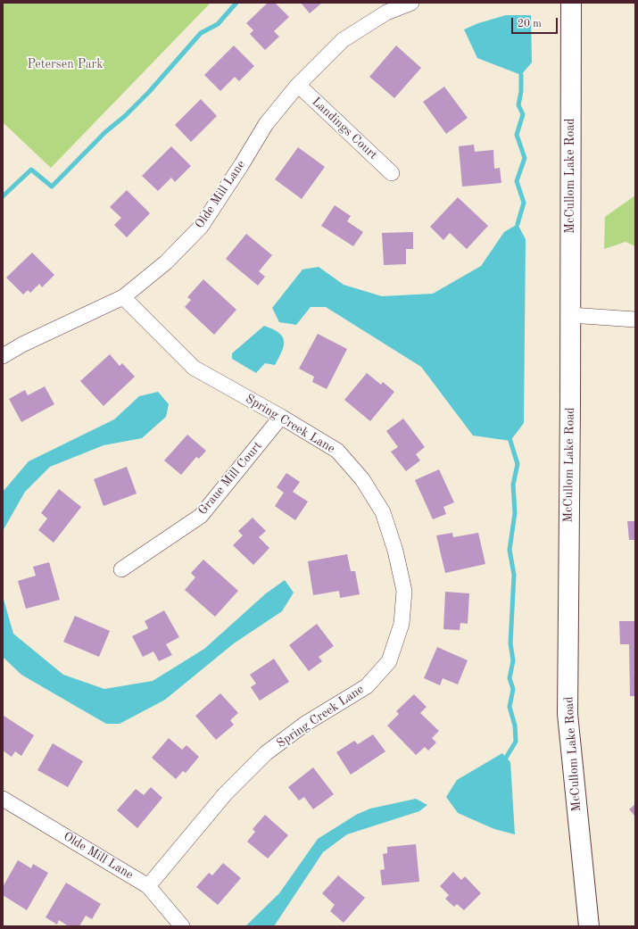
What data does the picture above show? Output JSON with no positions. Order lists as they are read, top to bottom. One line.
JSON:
{"streets":{"street":["Landings Court","McCullom Lake Road","Olde Mill Lane","Spring Creek Lane","Graue Mill Court"]},"crossings":[["Landings Court","Olde Mill Lane"],["Olde Mill Lane","Spring Creek Lane"],["Spring Creek Lane","Graue Mill Court"]],"parks":["Petersen Park"],"scale_bar":"20 m"}
